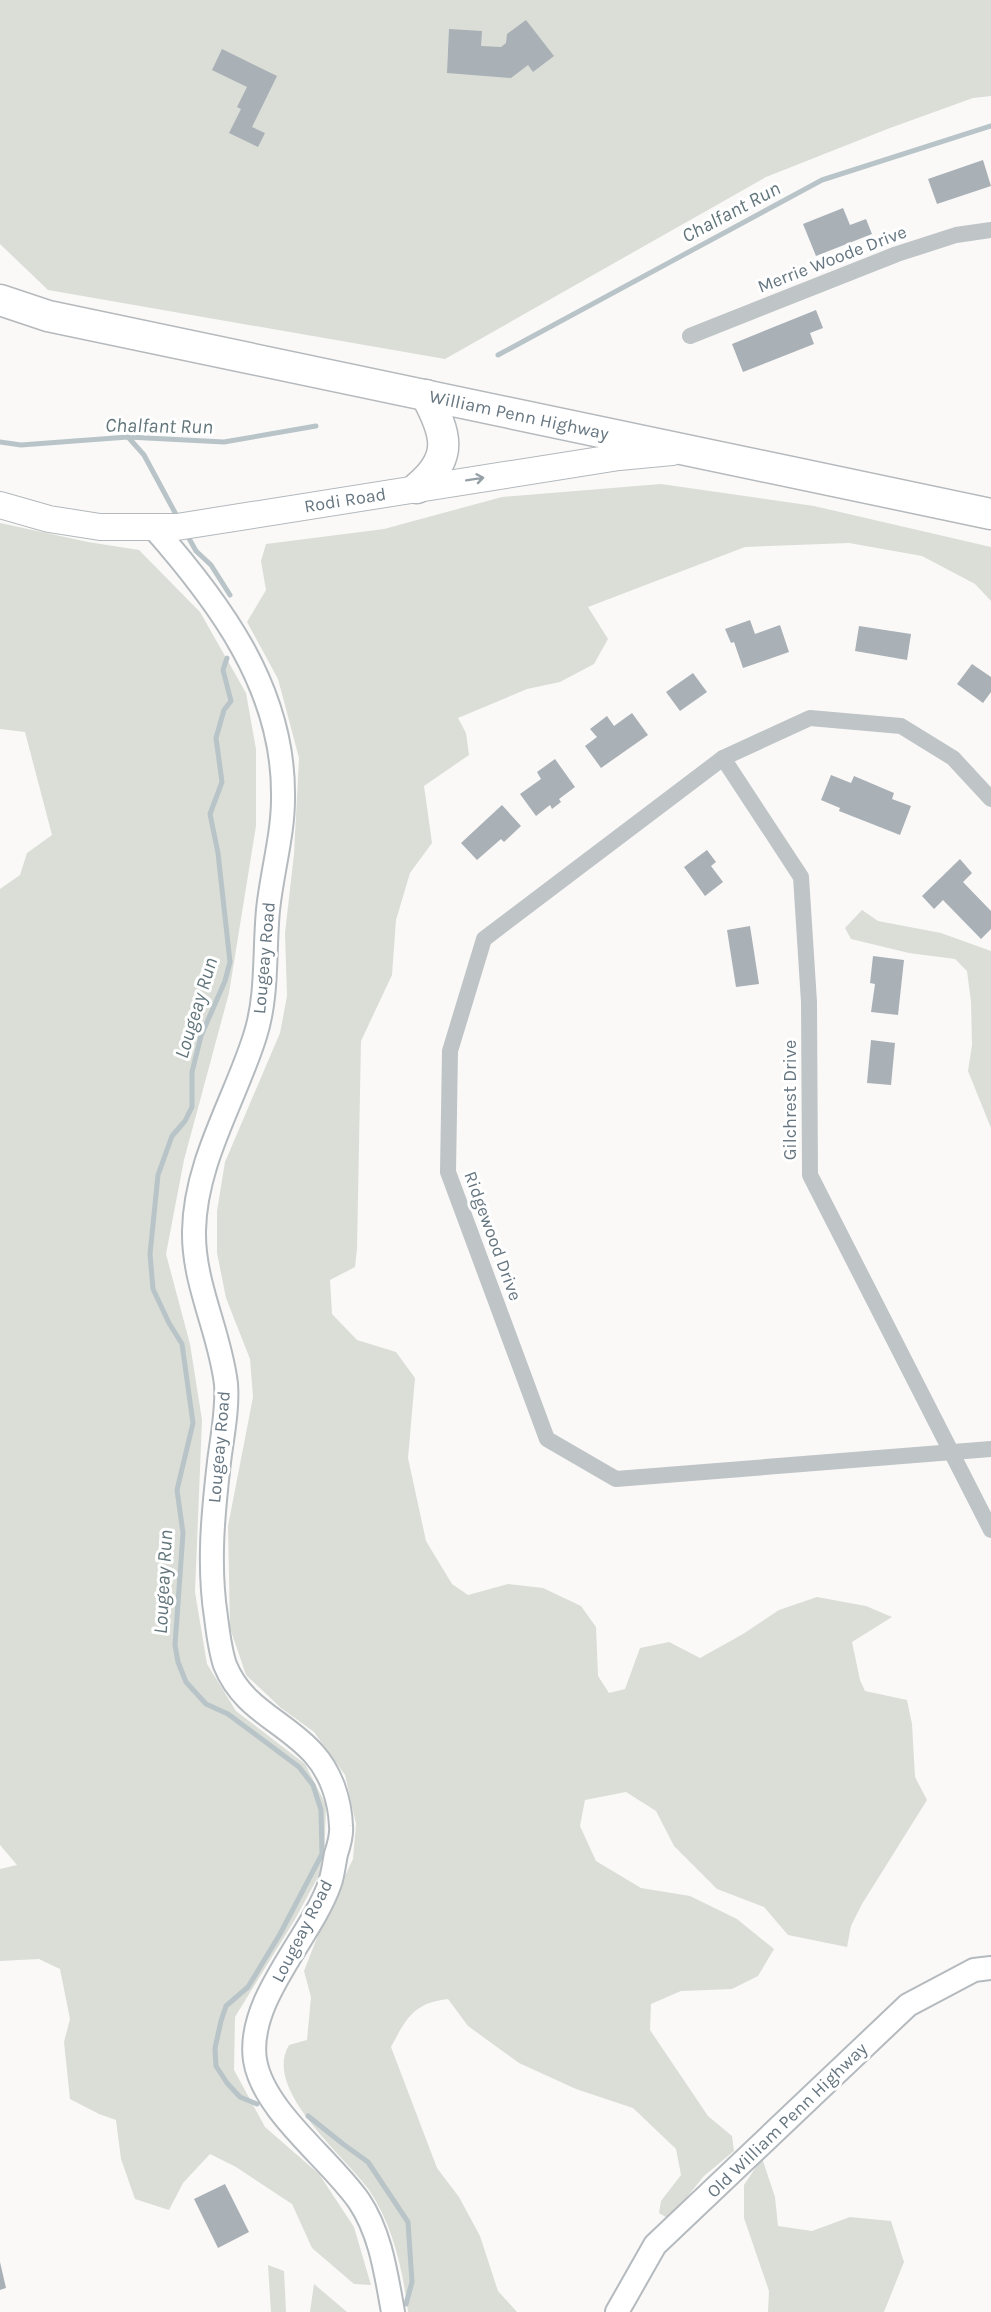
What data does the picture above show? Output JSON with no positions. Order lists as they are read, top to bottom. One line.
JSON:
{"streets":{"highway":["William Penn Highway"],"main road":["Rodi Road"],"street":["Merrie Woode Drive","Lougeay Road","Gilchrest Drive","Ridgewood Drive","Old William Penn Highway"]},"crossings":[["William Penn Highway","Rodi Road"],["Rodi Road","Lougeay Road"],["Gilchrest Drive","Ridgewood Drive"]],"one_way":["Rodi Road"],"water":["Chalfant Run","Lougeay Run"]}
